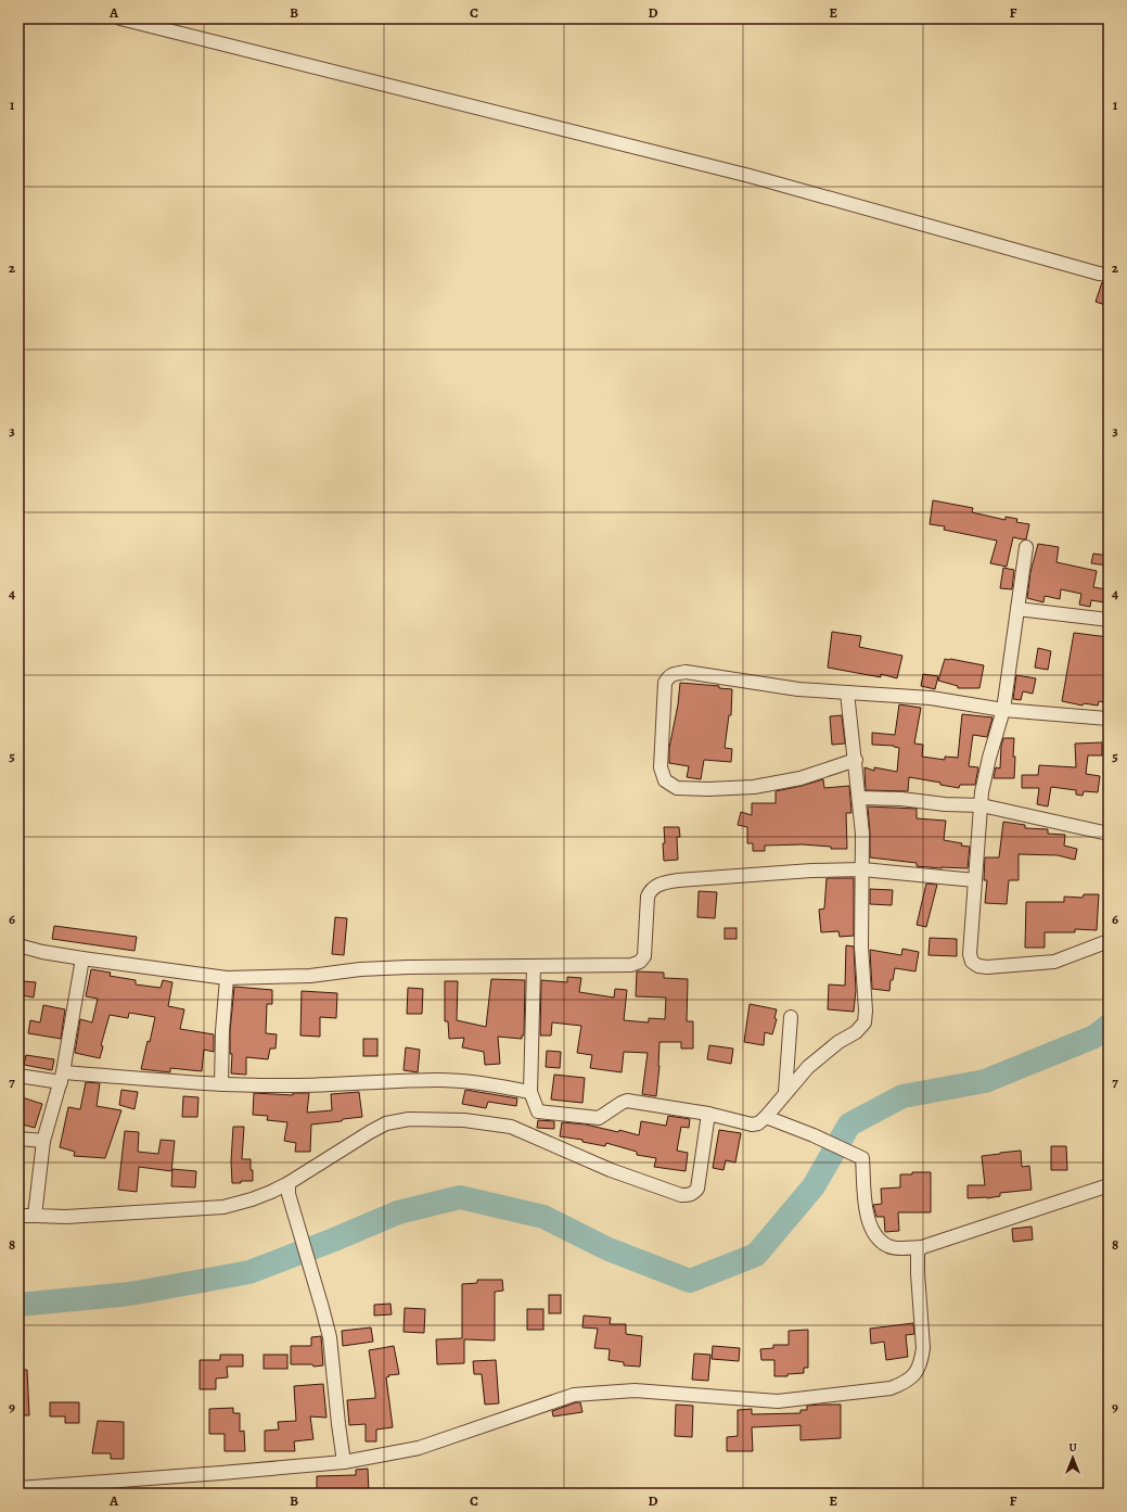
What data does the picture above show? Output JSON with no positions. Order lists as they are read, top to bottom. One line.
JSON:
{"north":"top","grid":{"columns":["A","B","C","D","E","F"],"rows":["1","2","3","4","5","6","7","8","9"]}}
